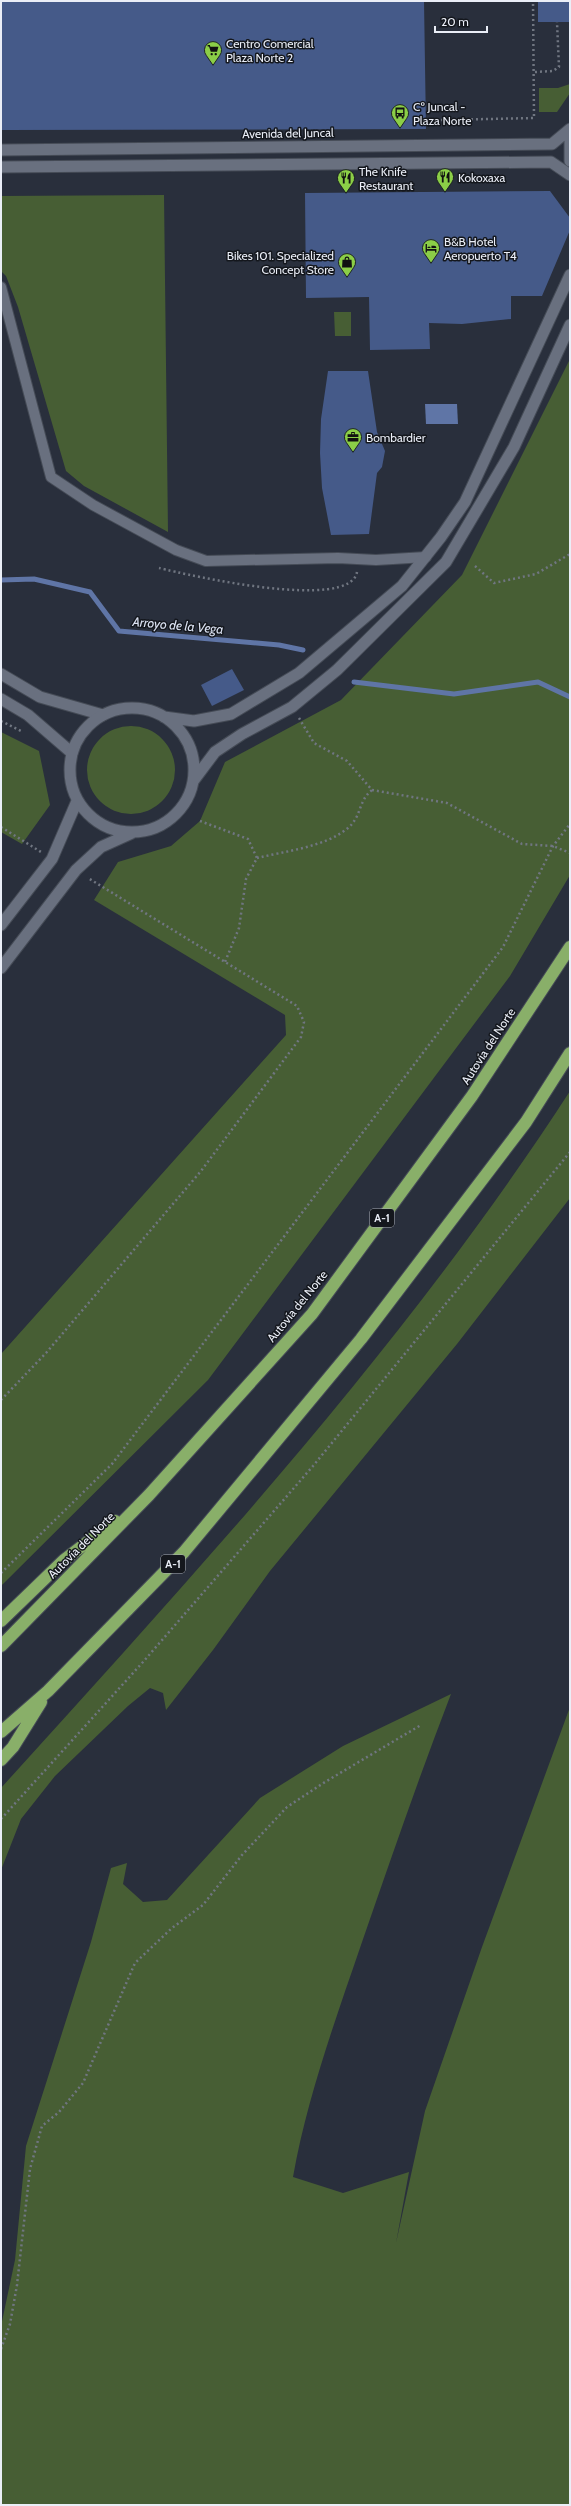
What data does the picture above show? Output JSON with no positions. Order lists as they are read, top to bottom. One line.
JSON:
{"streets":{"highway":["Autovía del Norte","A-1"],"street":["Avenida del Juncal"]},"water":["Arroyo de la Vega"],"places":{"supermarket":["Centro Comercial Plaza Norte 2"],"bus stop":["Cº Juncal - Plaza Norte"],"restaurant":["Kokoxaxa","The Knife Restaurant"],"hotel":["B&B Hotel Aeropuerto T4"],"shop":["Bikes 101. Specialized Concept Store"],"office":["Bombardier"]},"scale_bar":"20 m"}
